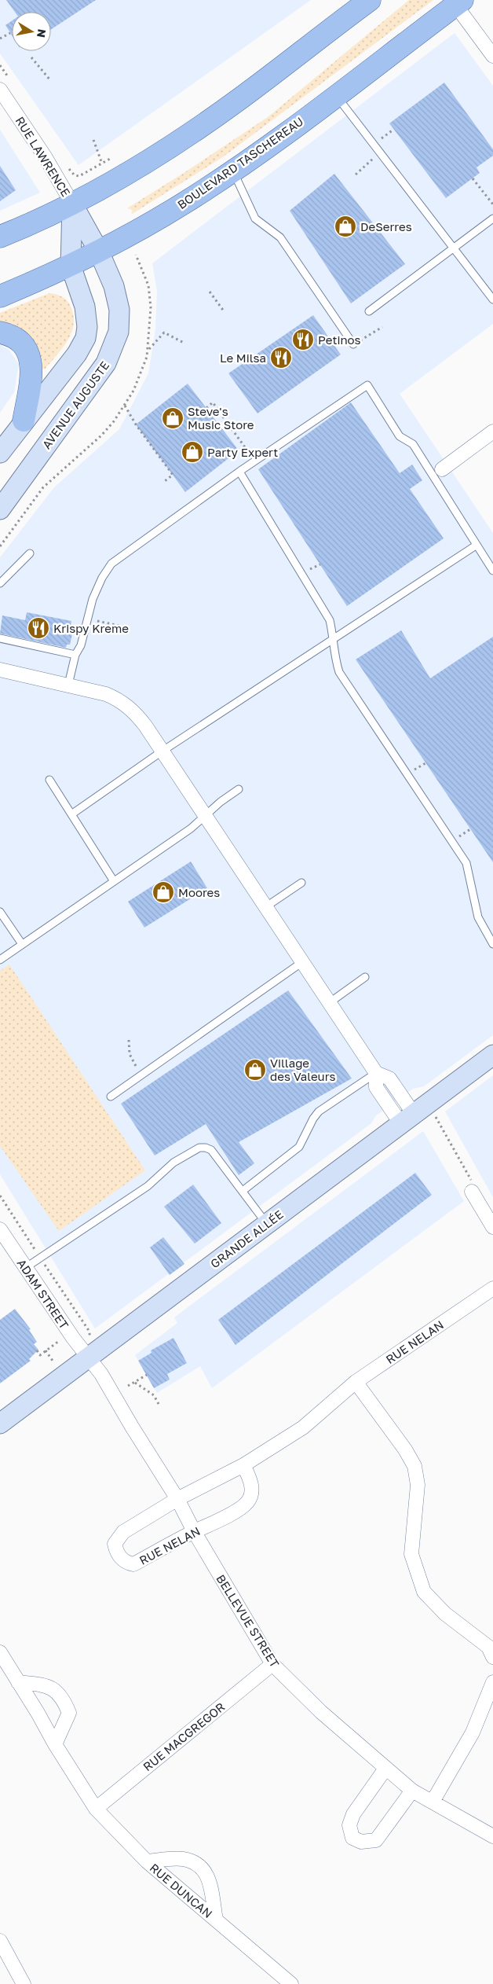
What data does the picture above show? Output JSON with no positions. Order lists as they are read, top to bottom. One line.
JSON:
{"streets":{"main road":["BOULEVARD TASCHEREAU","AVENUE AUGUSTE","GRANDE ALLÉE"],"street":["RUE LAWRENCE","ADAM STREET","RUE NELAN","BELLEVUE STREET","RUE MACGREGOR","RUE DUNCAN"]},"crossings":[["RUE LAWRENCE","AVENUE AUGUSTE"],["BOULEVARD TASCHEREAU","AVENUE AUGUSTE"],["GRANDE ALLÉE","ADAM STREET"],["GRANDE ALLÉE","BELLEVUE STREET"],["ADAM STREET","BELLEVUE STREET"],["RUE NELAN","BELLEVUE STREET"],["BELLEVUE STREET","RUE MACGREGOR"],["RUE MACGREGOR","RUE DUNCAN"]],"places":{"shop":["DeSerres","Steve's Music Store","Party Expert","Moores","Village des Valeurs"],"restaurant":["Petinos","Le Milsa","Krispy Kreme"]},"north":"right"}
